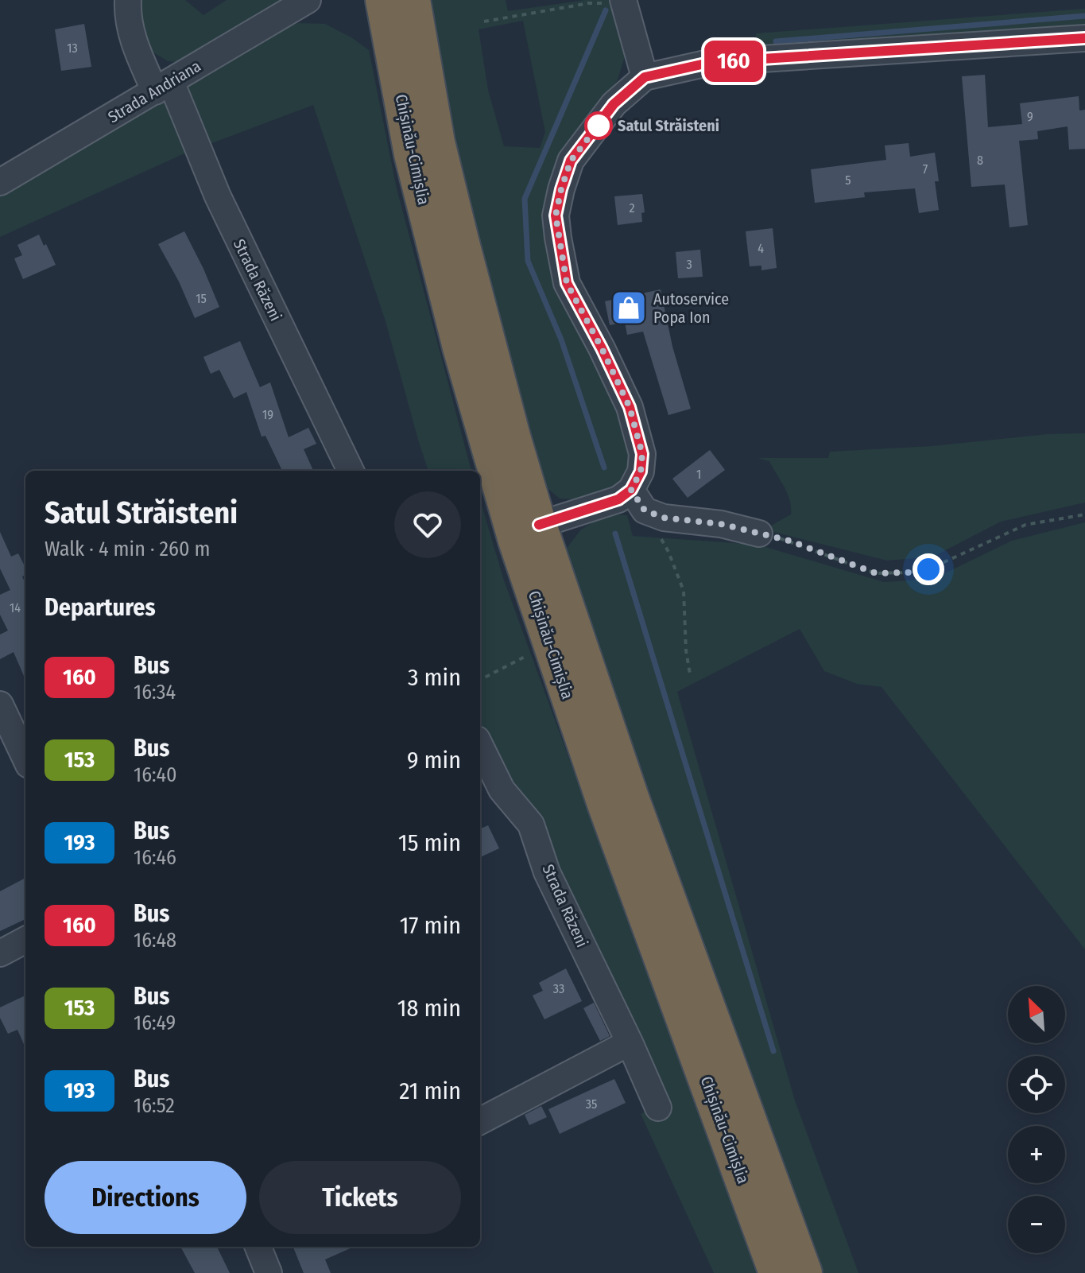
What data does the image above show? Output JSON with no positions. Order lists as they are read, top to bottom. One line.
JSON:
{"streets":{"highway":["Chișinău-Cimișlia"],"street":["Strada Andriana","Strada Răzeni"]},"crossings":[["Strada Andriana","Strada Răzeni"]],"places":{"other":["Satul Străisteni"],"shop":["Autoservice Popa Ion"]},"lines":["bus line 160"],"house_numbers":["13","9","8","7","5","2","4","3","15","19","1","14","33","35"],"north":"top left","page":{"on_map":"160","heading":[["Satul Străisteni","Walk · 4 min · 260 m"],"Departures"],"list":[{"mark":"160","name":"Bus","note":"16:34","value":"3 min"},{"mark":"153","name":"Bus","note":"16:40","value":"9 min"},{"mark":"193","name":"Bus","note":"16:46","value":"15 min"},{"mark":"160","name":"Bus","note":"16:48","value":"17 min"},{"mark":"153","name":"Bus","note":"16:49","value":"18 min"},{"mark":"193","name":"Bus","note":"16:52","value":"21 min"}],"map_buttons":["+","−"],"buttons":["Directions","Tickets"]}}
